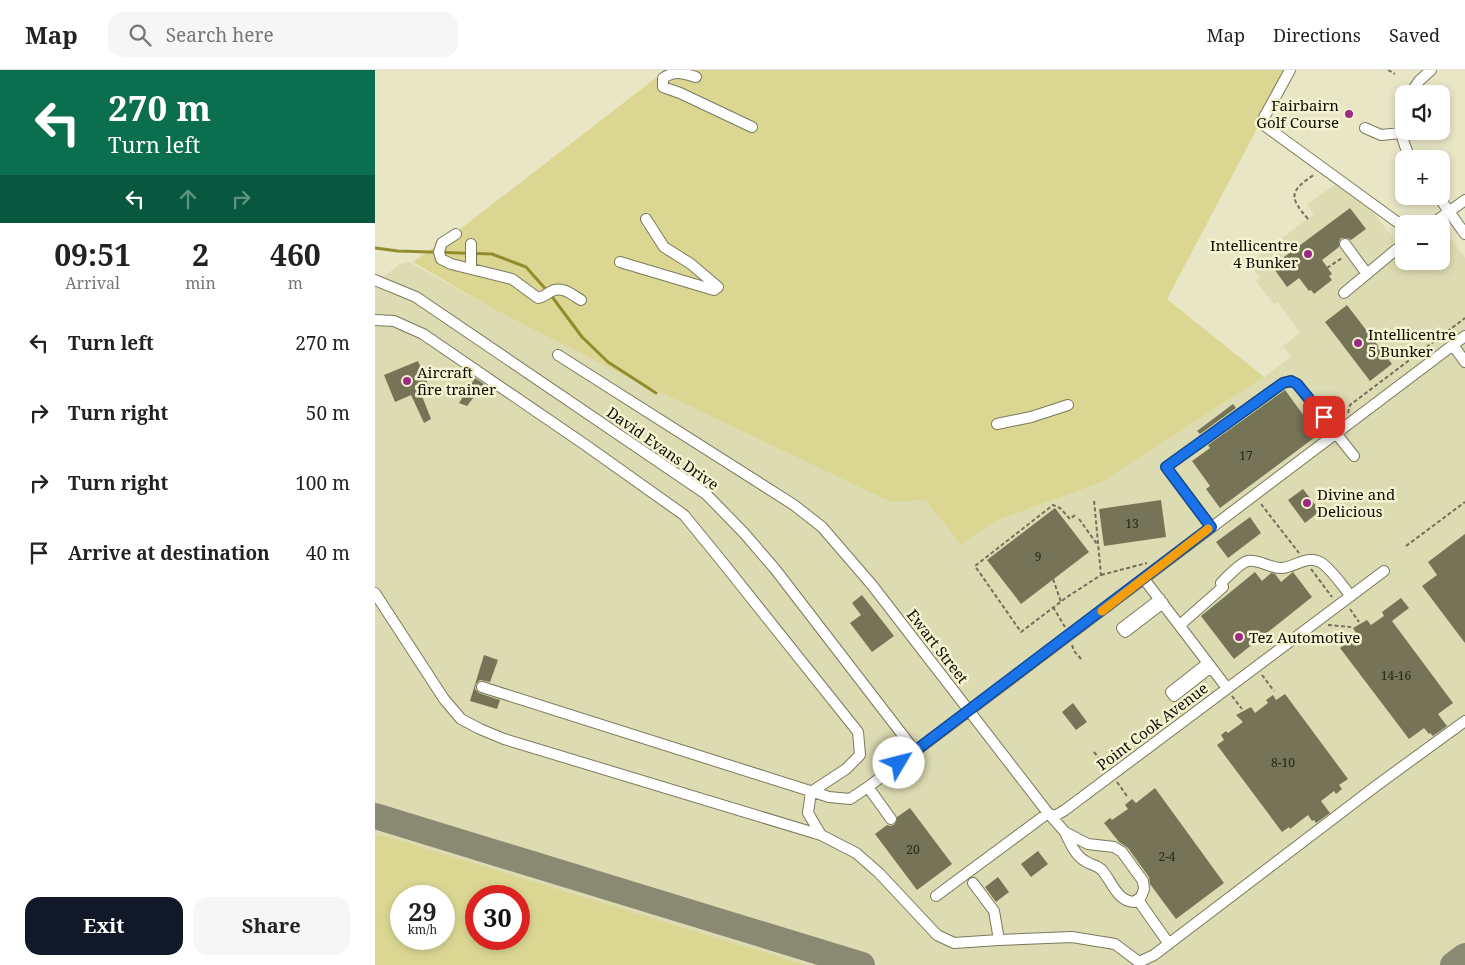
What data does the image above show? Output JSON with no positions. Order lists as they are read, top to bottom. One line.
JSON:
{"streets":{"street":["David Evans Drive","Ewart Street","Point Cook Avenue"]},"crossings":[["Ewart Street","Point Cook Avenue"]],"places":["Fairbairn Golf Course","Intellicentre 4 Bunker","Intellicentre 5 Bunker","Aircraft fire trainer","Divine and Delicious","Tez Automotive"],"house_numbers":["17","13","9","14-16","8-10","20","2-4"],"page":{"header":"Map","search":"Search here","nav":["Map","Directions","Saved"],"turn":["270 m","Turn left"],"map_buttons":["+","−"],"eta":["09:51","Arrival","2","min","460","m"],"list":[{"name":"Turn left","value":"270 m"},{"name":"Turn right","value":"50 m"},{"name":"Turn right","value":"100 m"},{"name":"Arrive at destination","value":"40 m"}],"speed":"29 km/h","limit":"30","buttons":["Exit","Share"]}}
